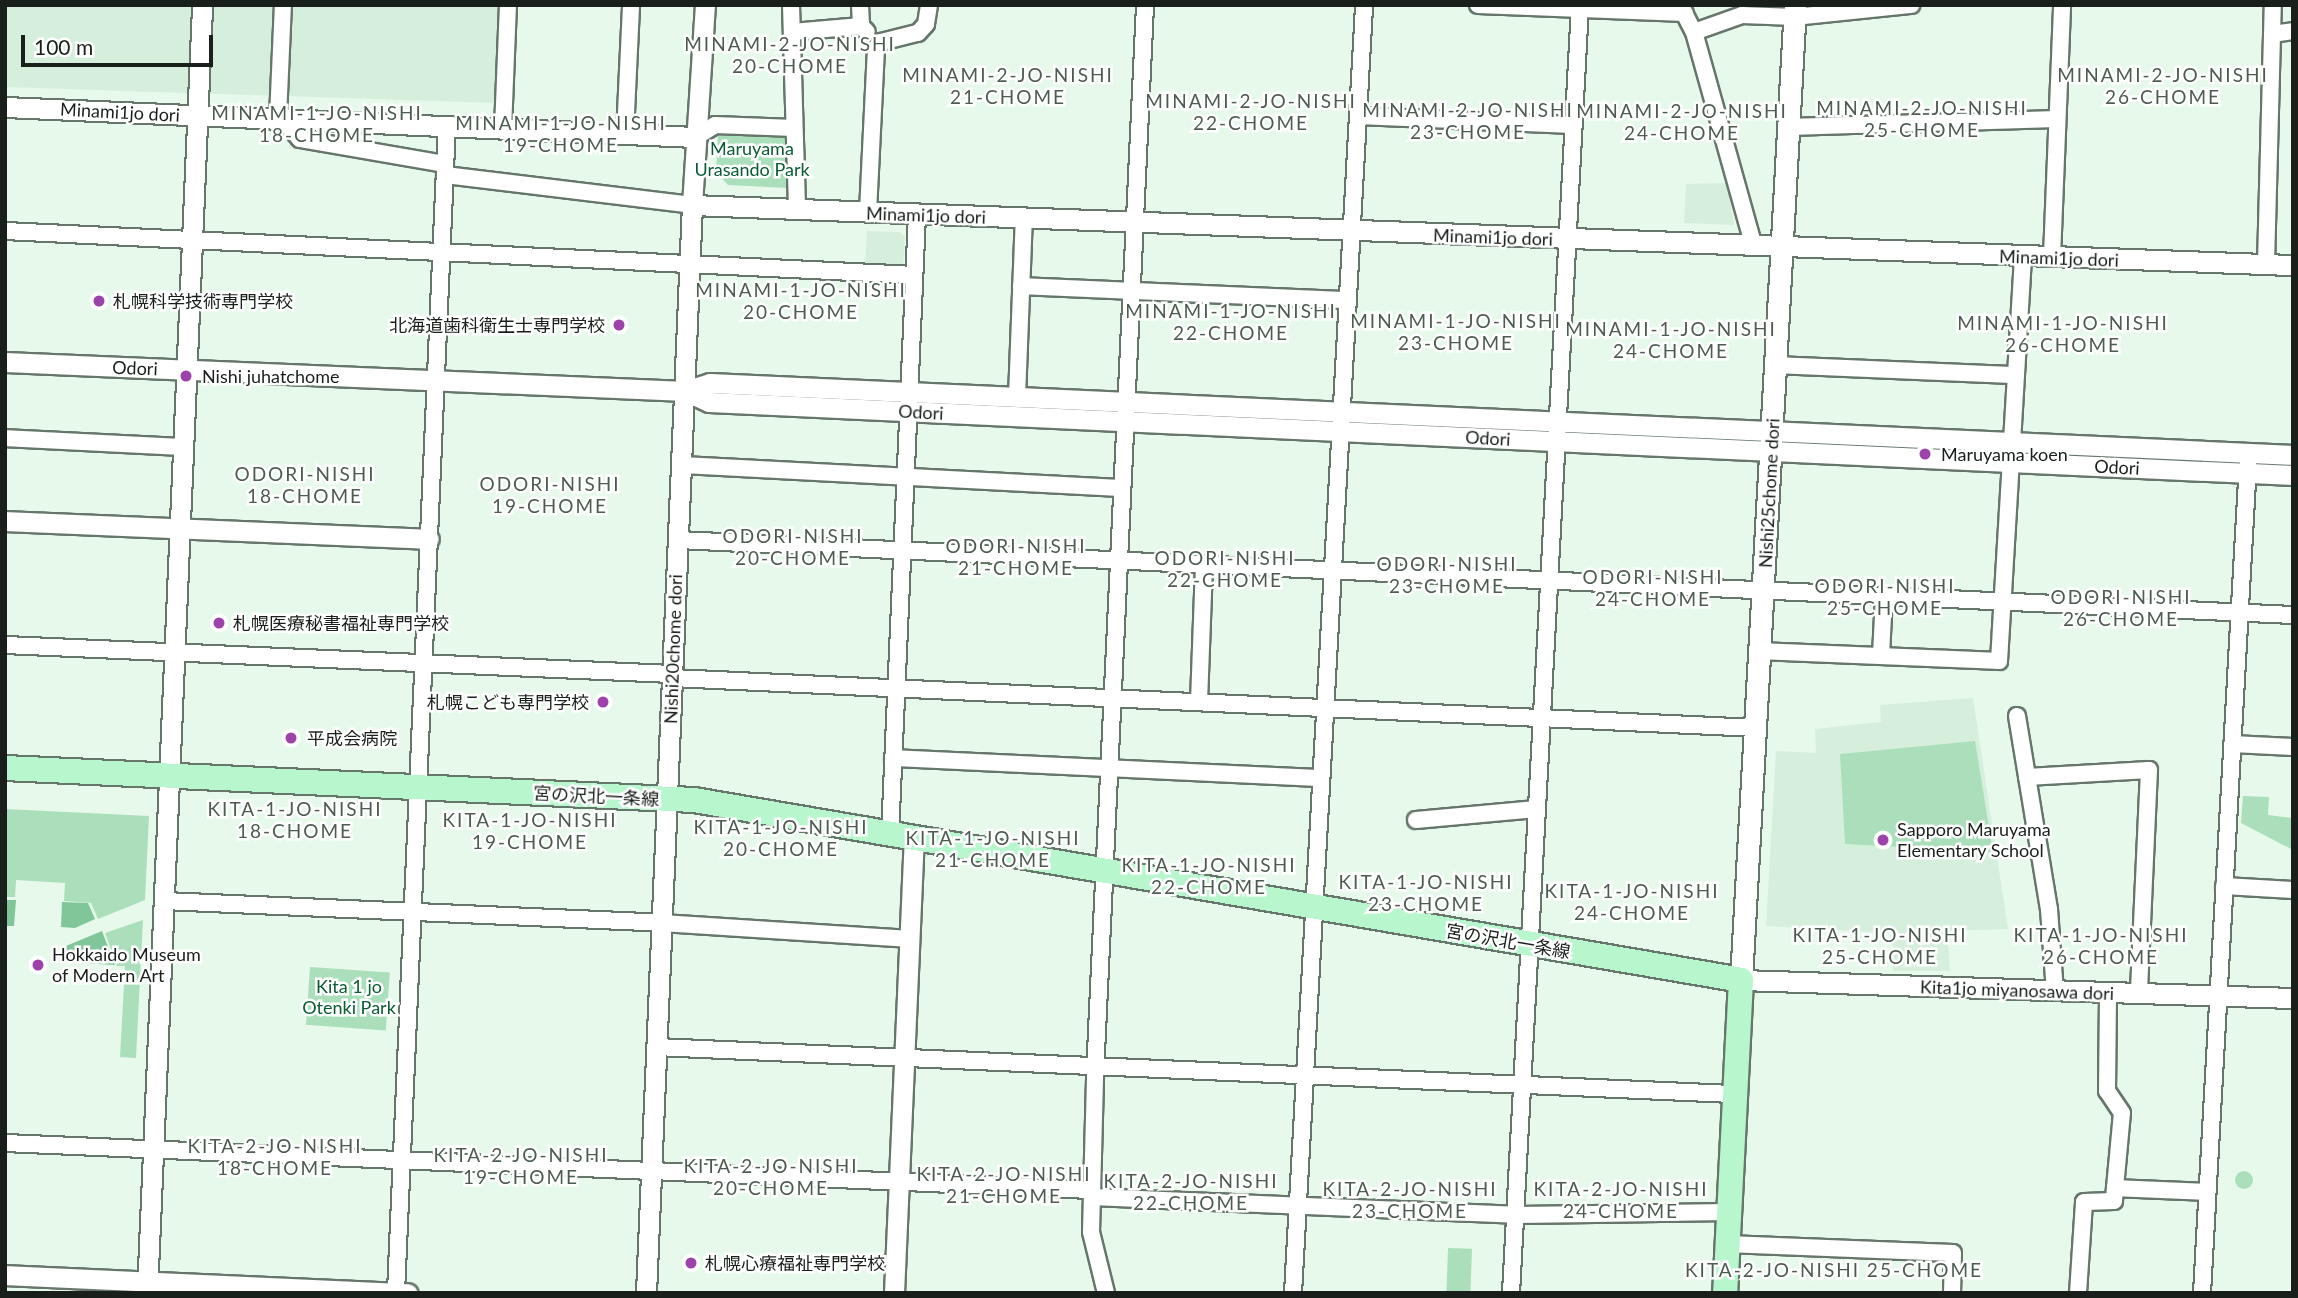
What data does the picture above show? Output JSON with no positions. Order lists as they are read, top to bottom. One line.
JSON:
{"streets":{"main road":["Nishi25chome dori","宮の沢北一条線"],"street":["Minami1jo dori","Odori","Nishi20chome dori","Kita1jo miyanosawa dori"]},"crossings":[["Minami1jo dori","Nishi25chome dori"],["Minami1jo dori","Nishi20chome dori"],["Odori","Nishi25chome dori"],["Odori","Nishi20chome dori"],["Nishi25chome dori","宮の沢北一条線"],["Nishi25chome dori","Kita1jo miyanosawa dori"],["Nishi20chome dori","宮の沢北一条線"],["宮の沢北一条線","Kita1jo miyanosawa dori"]],"districts":["MINAMI-2-JO-NISHI 20-CHOME","MINAMI-2-JO-NISHI 21-CHOME","MINAMI-2-JO-NISHI 26-CHOME","MINAMI-2-JO-NISHI 22-CHOME","MINAMI-2-JO-NISHI 25-CHOME","MINAMI-2-JO-NISHI 23-CHOME","MINAMI-2-JO-NISHI 24-CHOME","MINAMI-1-JO-NISHI 18-CHOME","MINAMI-1-JO-NISHI 19-CHOME","MINAMI-1-JO-NISHI 20-CHOME","MINAMI-1-JO-NISHI 22-CHOME","MINAMI-1-JO-NISHI 23-CHOME","MINAMI-1-JO-NISHI 26-CHOME","MINAMI-1-JO-NISHI 24-CHOME","ODORI-NISHI 18-CHOME","ODORI-NISHI 19-CHOME","ODORI-NISHI 20-CHOME","ODORI-NISHI 21-CHOME","ODORI-NISHI 22-CHOME","ODORI-NISHI 23-CHOME","ODORI-NISHI 24-CHOME","ODORI-NISHI 25-CHOME","ODORI-NISHI 26-CHOME","KITA-1-JO-NISHI 18-CHOME","KITA-1-JO-NISHI 19-CHOME","KITA-1-JO-NISHI 20-CHOME","KITA-1-JO-NISHI 21-CHOME","KITA-1-JO-NISHI 22-CHOME","KITA-1-JO-NISHI 23-CHOME","KITA-1-JO-NISHI 24-CHOME","KITA-1-JO-NISHI 25-CHOME","KITA-1-JO-NISHI 26-CHOME","KITA-2-JO-NISHI 18-CHOME","KITA-2-JO-NISHI 19-CHOME","KITA-2-JO-NISHI 20-CHOME","KITA-2-JO-NISHI 21-CHOME","KITA-2-JO-NISHI 22-CHOME","KITA-2-JO-NISHI 23-CHOME","KITA-2-JO-NISHI 24-CHOME","KITA-2-JO-NISHI 25-CHOME"],"parks":["Maruyama Urasando Park","Kita 1 jo Otenki Park"],"places":["札幌科学技術専門学校","北海道歯科衛生士専門学校","Nishi juhatchome","Maruyama koen","札幌医療秘書福祉専門学校","札幌こども専門学校","平成会病院","Sapporo Maruyama Elementary School","Hokkaido Museum of Modern Art","札幌心療福祉専門学校"],"scale_bar":"100 m"}
